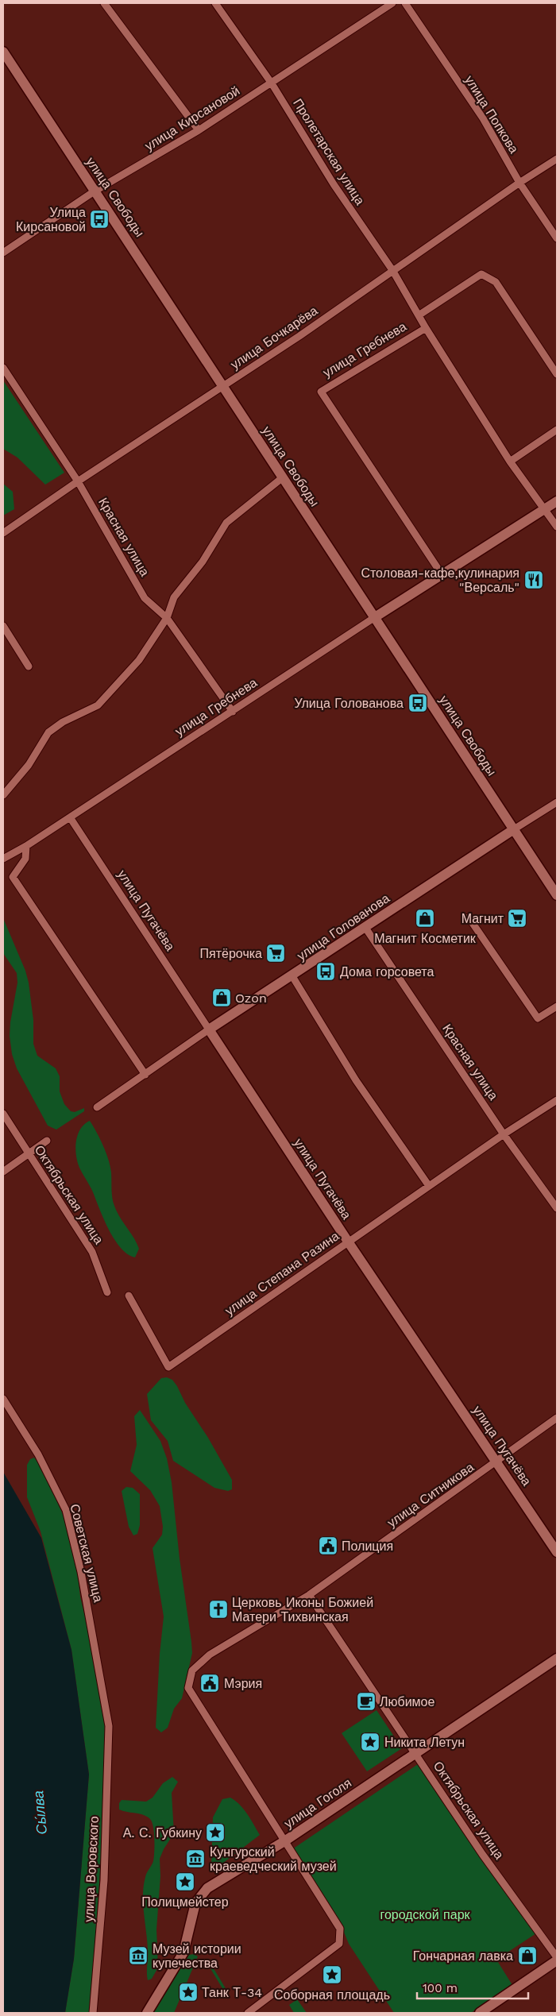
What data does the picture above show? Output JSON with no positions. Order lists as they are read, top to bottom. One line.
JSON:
{"streets":{"street":["улица Попкова","улица Кирсановой","Пролетарская улица","улица Свободы","улица Бочкарёва","улица Гребнева","Красная улица","улица Пугачёва","улица Голованова","Октябрьская улица","улица Степана Разина","улица Ситникова","Советская улица","улица Гоголя","улица Воровского"]},"crossings":[["улица Попкова","улица Бочкарёва"],["улица Кирсановой","Пролетарская улица"],["улица Кирсановой","улица Свободы"],["Пролетарская улица","улица Бочкарёва"],["Пролетарская улица","улица Гребнева"],["улица Свободы","улица Бочкарёва"],["улица Свободы","улица Гребнева"],["улица Свободы","улица Голованова"],["улица Бочкарёва","Красная улица"],["улица Гребнева","Красная улица"],["улица Гребнева","улица Пугачёва"],["Красная улица","улица Голованова"],["Красная улица","улица Степана Разина"],["улица Пугачёва","улица Голованова"],["улица Пугачёва","улица Степана Разина"],["улица Пугачёва","улица Ситникова"],["Октябрьская улица","улица Ситникова"],["Октябрьская улица","улица Гоголя"],["улица Ситникова","улица Гоголя"],["Советская улица","улица Воровского"]],"water":["Сы́лва"],"parks":["городской парк"],"places":{"bus stop":["Улица Кирсановой","Улица Голованова","Дома горсовета"],"restaurant":["Столовая-кафе,кулинария \"Версаль\""],"shop":["Магнит Косметик","Ozon","Гончарная лавка"],"supermarket":["Магнит","Пятёрочка"],"public building":["Полиция","Мэрия"],"church":["Церковь Иконы Божией Матери Тихвинская"],"cafe":["Любимое"],"place":["Никита Летун","А. С. Губкину","Полицмейстер","Соборная площадь","Танк Т-34"],"museum":["Кунгурский краеведческий музей","Музей истории купечества"]},"scale_bar":"100 m"}
